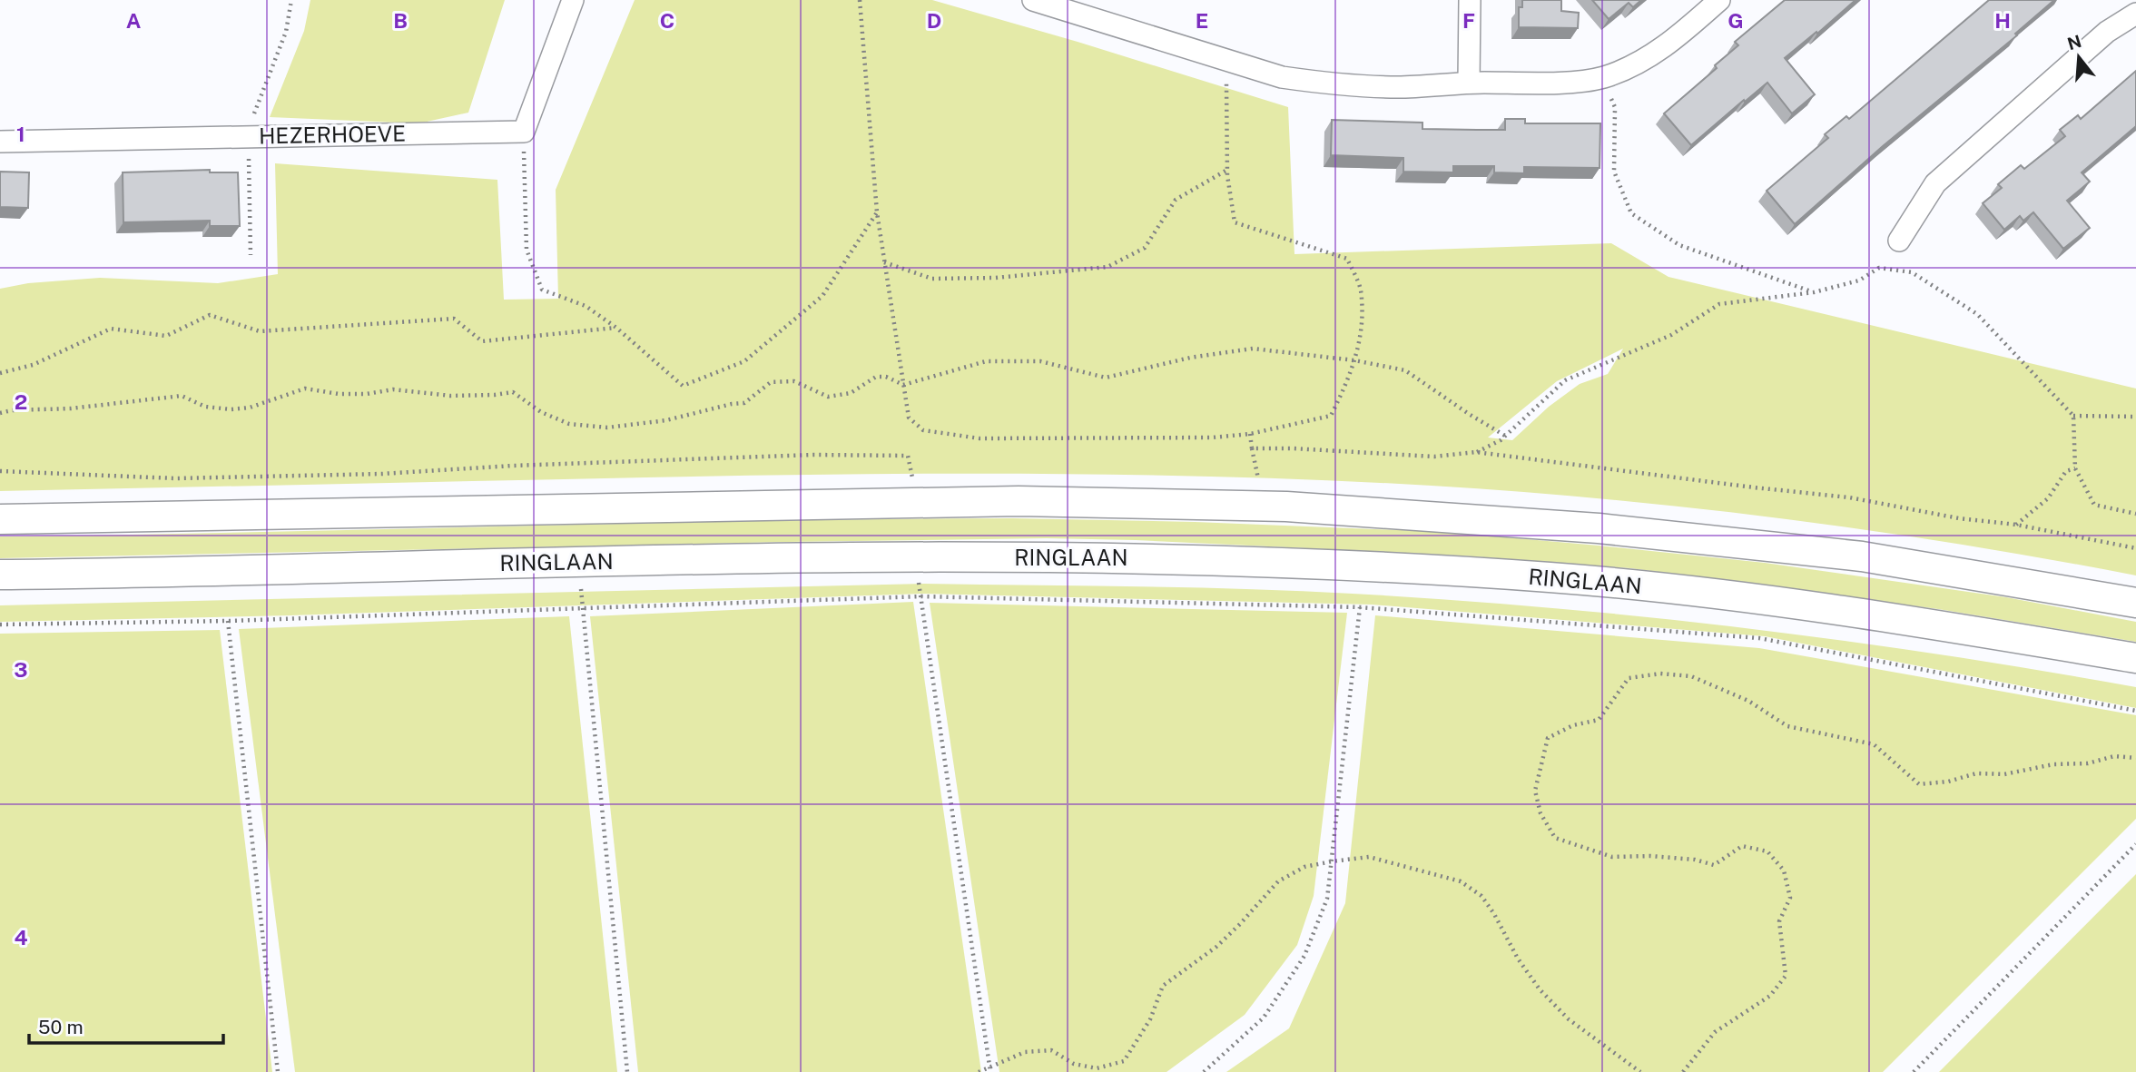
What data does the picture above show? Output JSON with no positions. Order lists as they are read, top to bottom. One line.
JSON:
{"streets":{"main road":["RINGLAAN"],"street":["HEZERHOEVE"]},"scale_bar":"50 m","north":"top","grid":{"columns":["A","B","C","D","E","F","G","H"],"rows":["1","2","3","4"]}}
